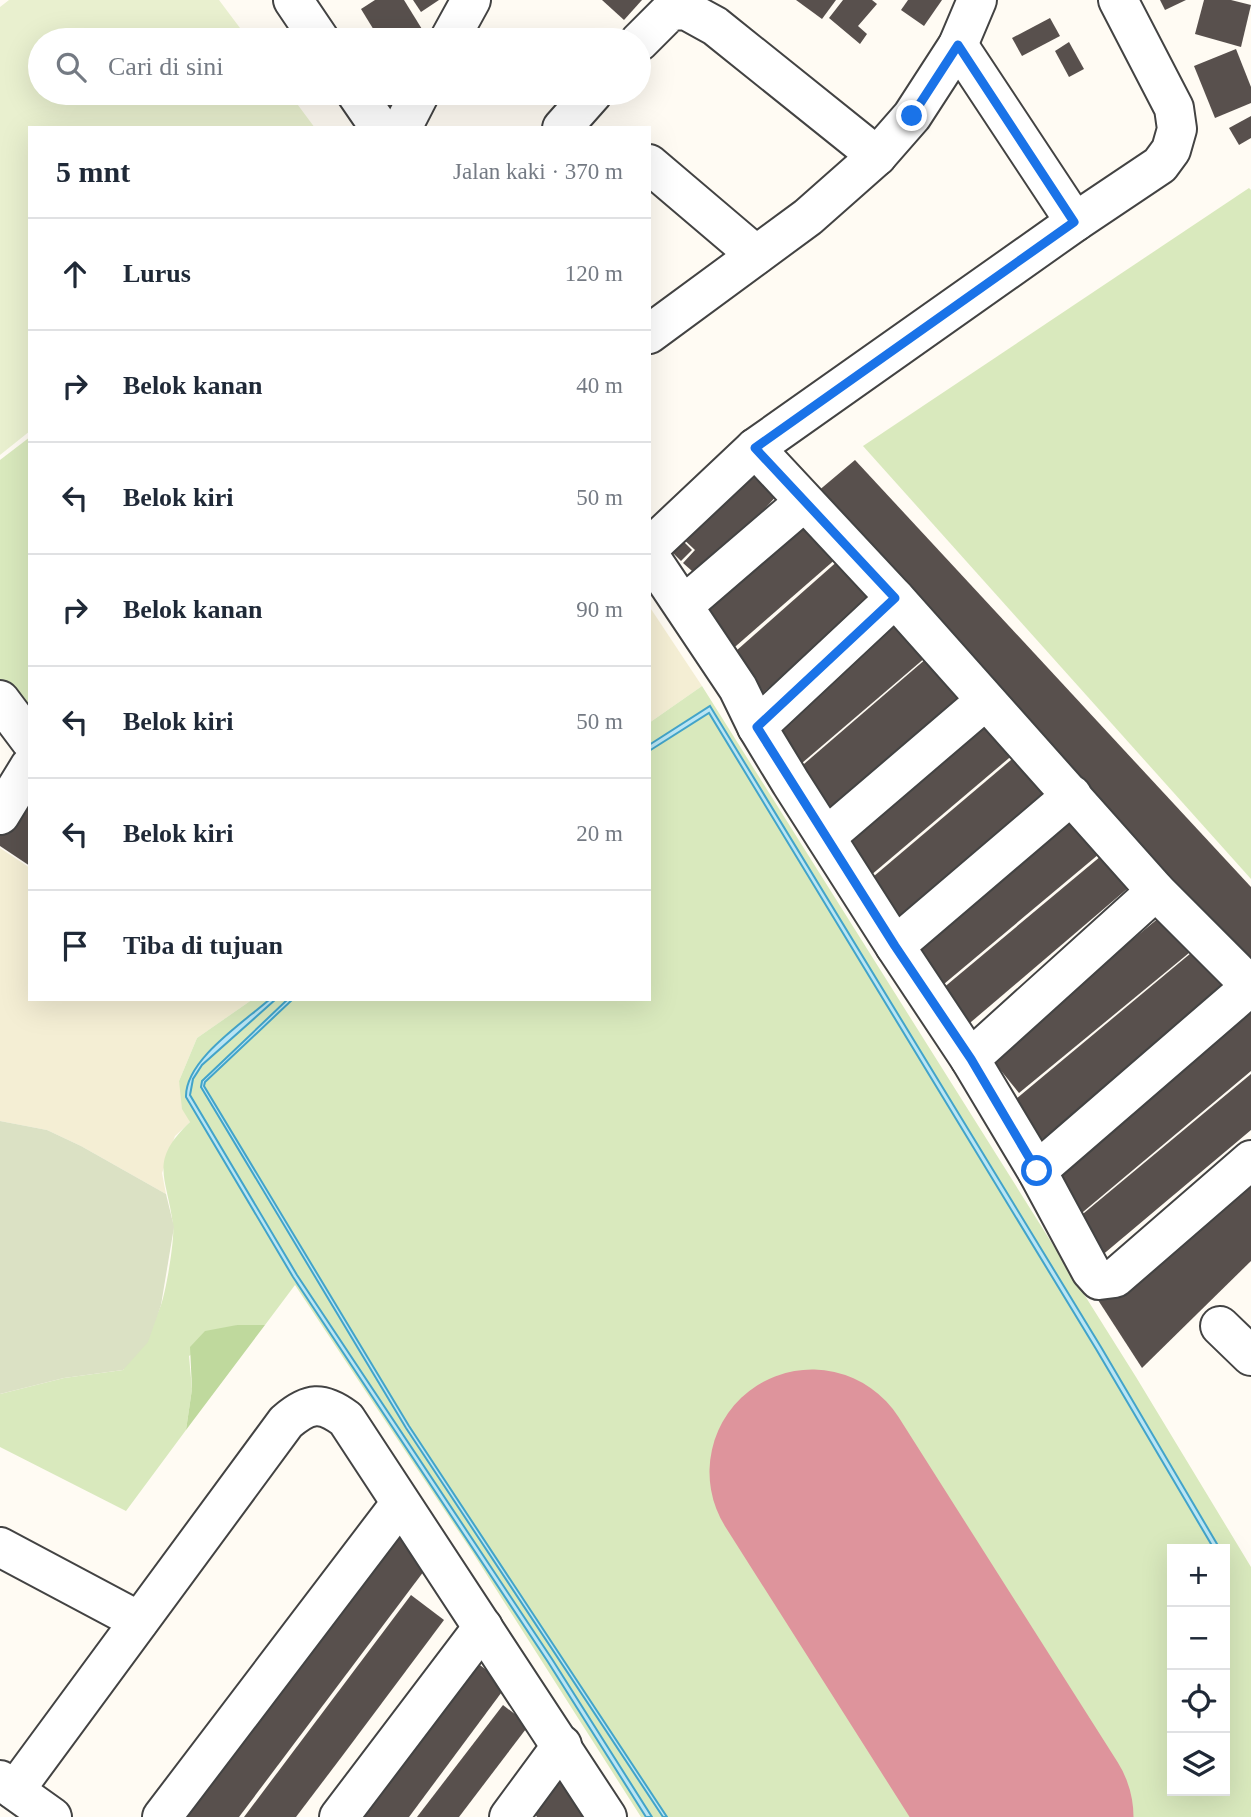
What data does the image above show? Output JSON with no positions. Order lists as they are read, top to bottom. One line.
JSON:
{"page":{"search":"Cari di sini","heading":["5 mnt","Jalan kaki · 370 m"],"list":[["Lurus","120 m"],["Belok kanan","40 m"],["Belok kiri","50 m"],["Belok kanan","90 m"],["Belok kiri","50 m"],["Belok kiri","20 m"],"Tiba di tujuan"],"map_buttons":["+","−"]}}
